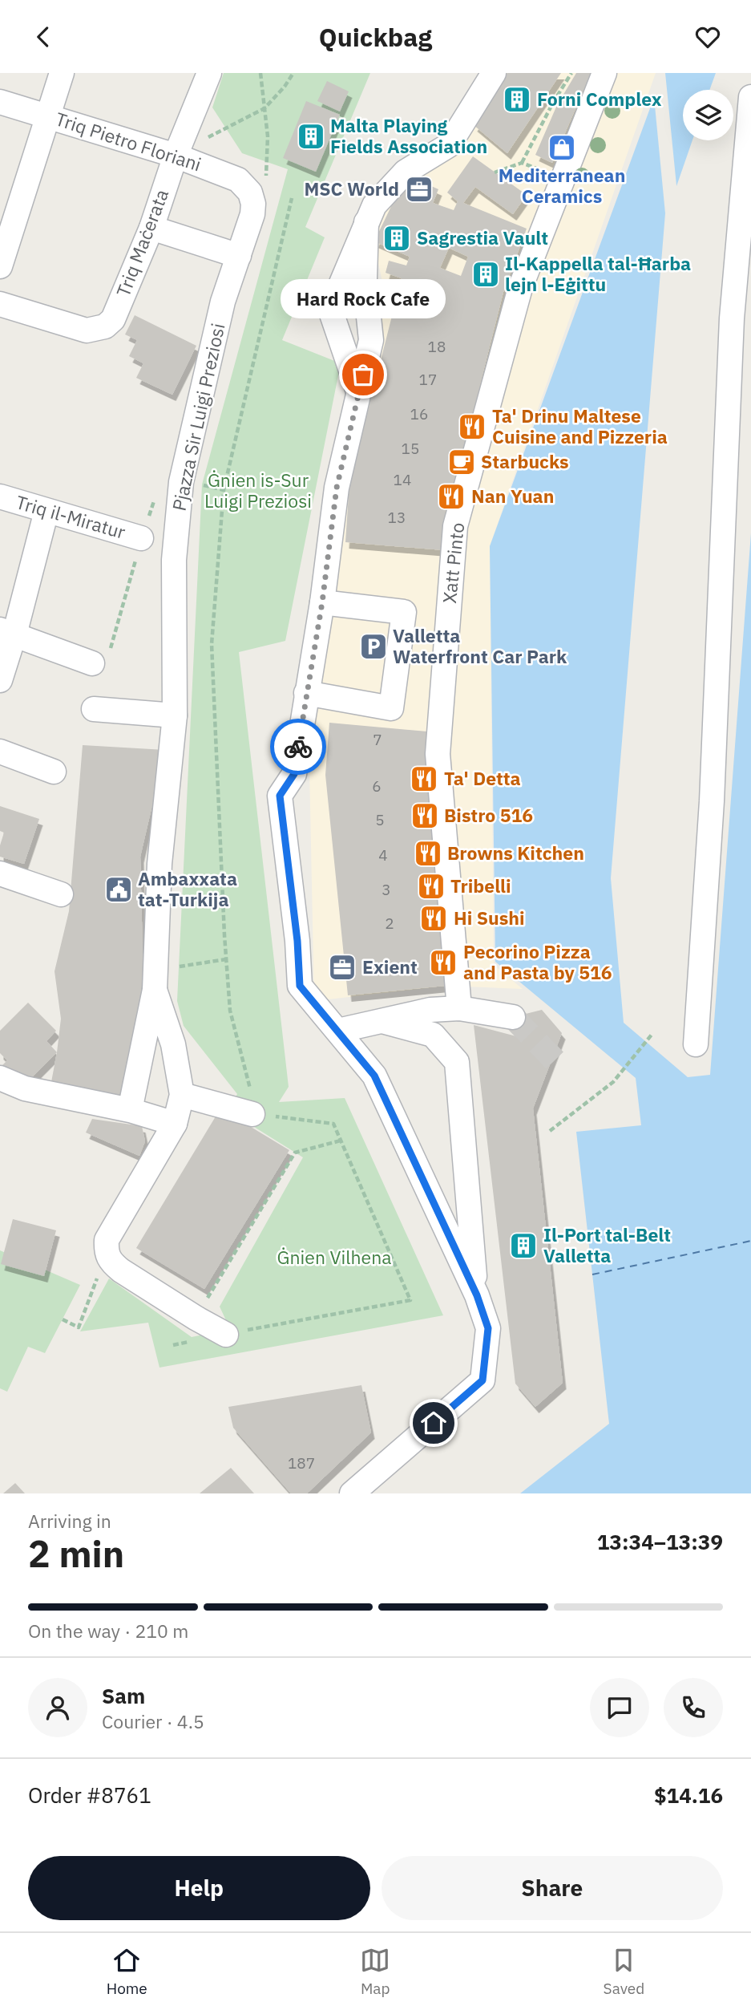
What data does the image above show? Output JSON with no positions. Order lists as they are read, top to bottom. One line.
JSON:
{"streets":{"street":["Triq Pietro Floriani","Triq Maċerata","Pjazza Sir Luigi Preziosi","Triq il-Miratur","Xatt Pinto"]},"crossings":[["Triq Pietro Floriani","Triq Maċerata"],["Triq Pietro Floriani","Pjazza Sir Luigi Preziosi"]],"parks":["Ġnien is-Sur Luigi Preziosi","Ġnien Vilhena"],"places":{"building":["Forni Complex","Malta Playing Fields Association","Sagrestia Vault","Il-Kappella tal-Ħarba lejn l-Eġittu","Il-Port tal-Belt Valletta"],"shop":["Mediterranean Ceramics"],"office":["MSC World","Exient"],"other":["Hard Rock Cafe"],"restaurant":["Ta' Drinu Maltese Cuisine and Pizzeria","Nan Yuan","Ta' Detta","Bistro 516","Browns Kitchen","Tribelli","Hi Sushi","Pecorino Pizza and Pasta by 516"],"cafe":["Starbucks"],"parking":["Valletta Waterfront Car Park"],"public building":["Ambaxxata tat-Turkija"]},"house_numbers":["18","17","16","15","14","13","7","6","5","4","3","2","187"],"page":{"header":"Quickbag","bubble":"Hard Rock Cafe","heading":["2 min","Arriving in","13:34–13:39"],"panel":["Sam","Courier · 4.5","Order #8761","$14.16"],"bar":"On the way · 210 m","buttons":["Help","Share"],"tabs":["Home","Map","Saved"]}}
